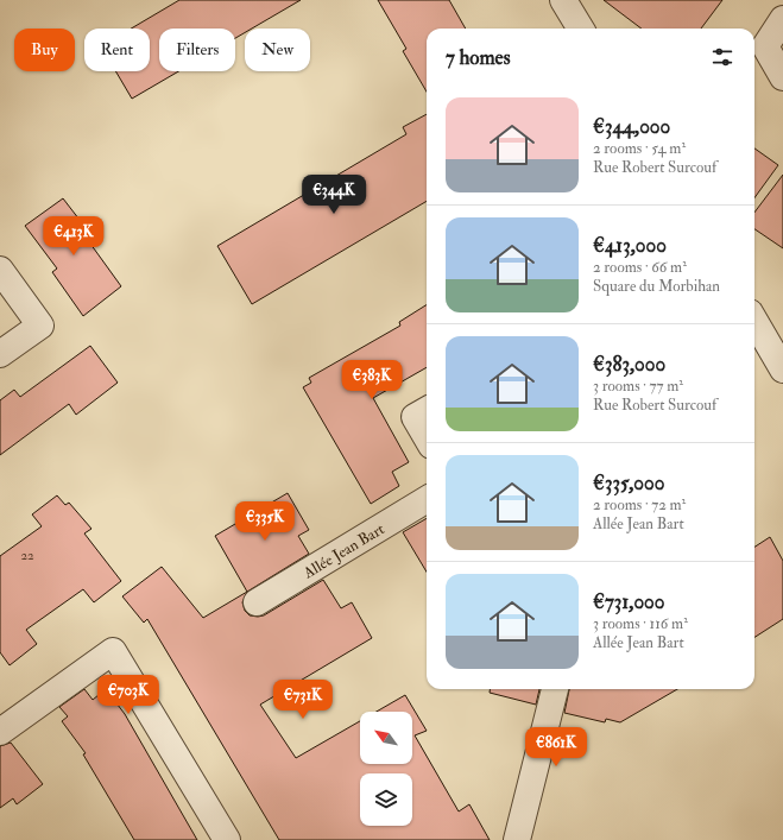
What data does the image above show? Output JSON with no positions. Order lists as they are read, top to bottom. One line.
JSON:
{"streets":{"street":["Allée Jean Bart"]},"house_numbers":["22"],"north":"top left","page":{"chip":["Buy","Rent","Filters","New"],"heading":"7 homes","list":[{"name":"€344,000","note":"2 rooms · 54 m² · Rue Robert Surcouf"},{"name":"€413,000","note":"2 rooms · 66 m² · Square du Morbihan"},{"name":"€383,000","note":"3 rooms · 77 m² · Rue Robert Surcouf"},{"name":"€335,000","note":"2 rooms · 72 m² · Allée Jean Bart"},{"name":"€731,000","note":"3 rooms · 116 m² · Allée Jean Bart"}],"price":["€344K","€413K","€383K","€335K","€703K","€731K","€861K"]}}
